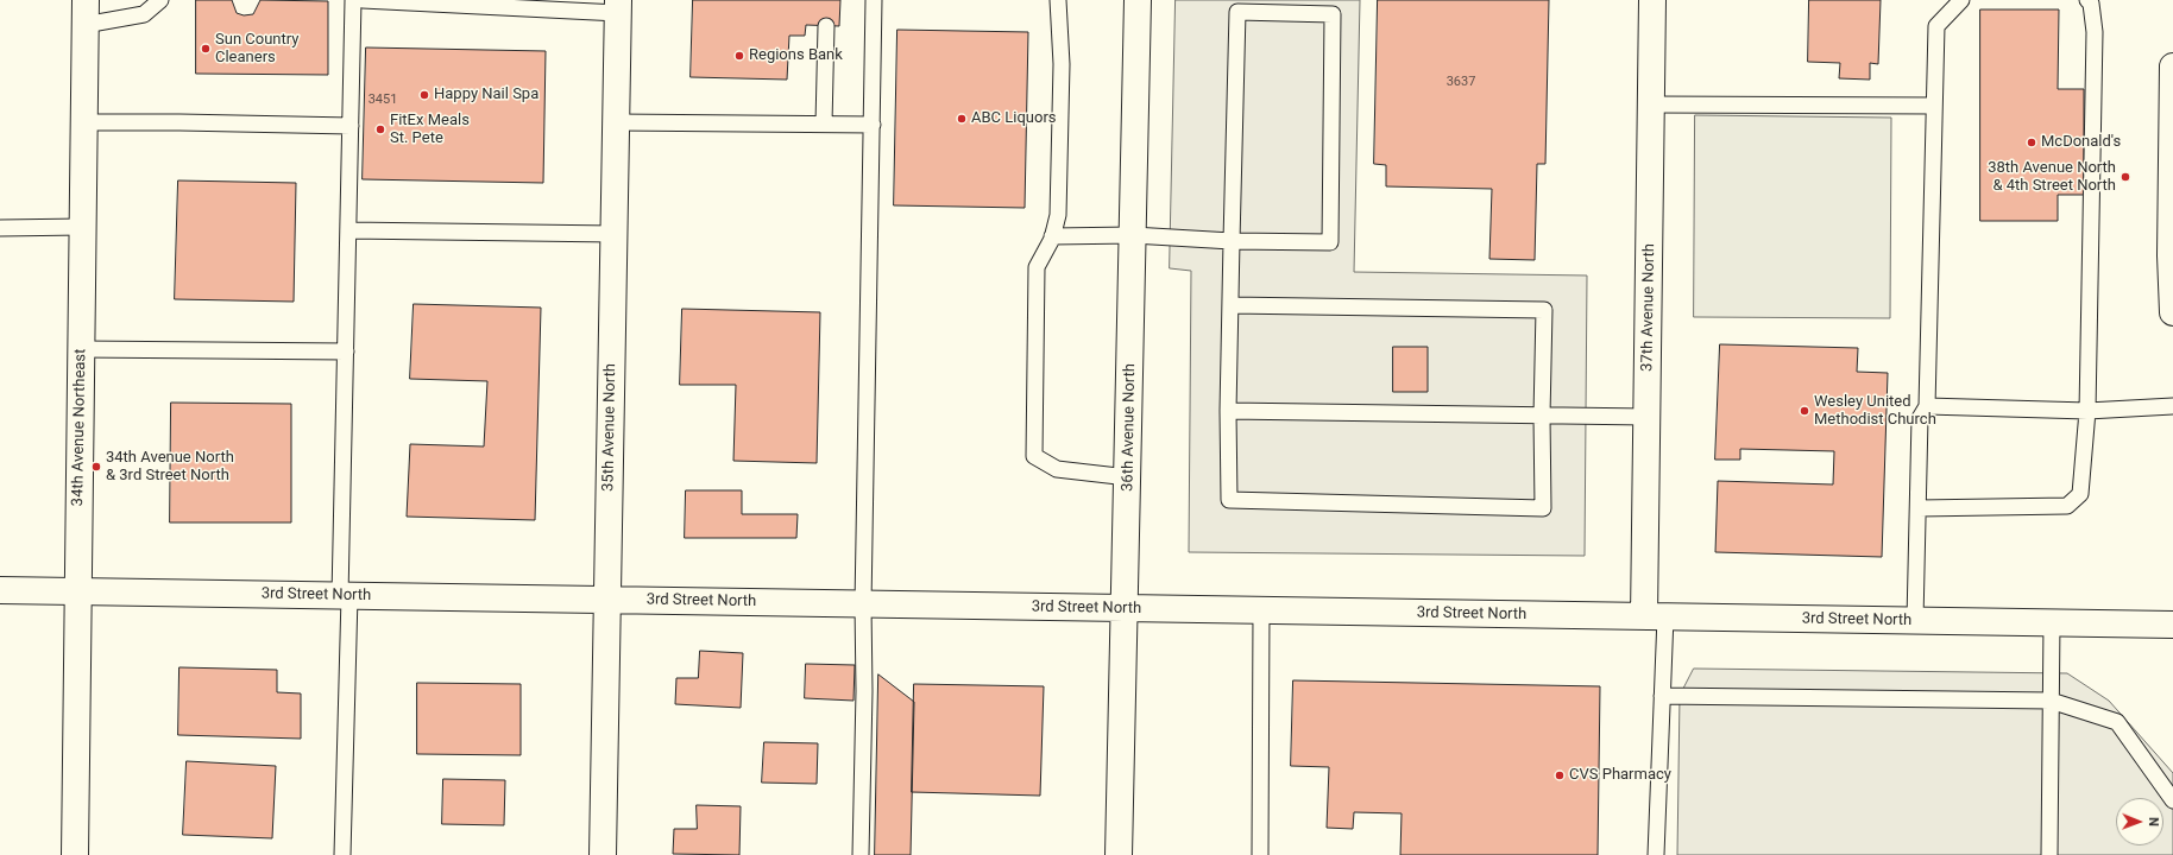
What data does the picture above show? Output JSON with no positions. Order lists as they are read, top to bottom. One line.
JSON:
{"streets":{"street":["37th Avenue North","34th Avenue Northeast","35th Avenue North","36th Avenue North","3rd Street North"]},"crossings":[["37th Avenue North","3rd Street North"],["34th Avenue Northeast","3rd Street North"],["35th Avenue North","3rd Street North"],["36th Avenue North","3rd Street North"]],"places":["Sun Country Cleaners","Regions Bank","Happy Nail Spa","ABC Liquors","FitEx Meals St. Pete","McDonald's","38th Avenue North & 4th Street North","Wesley United Methodist Church","34th Avenue North & 3rd Street North","CVS Pharmacy"],"house_numbers":["3637","3451"],"north":"right"}
